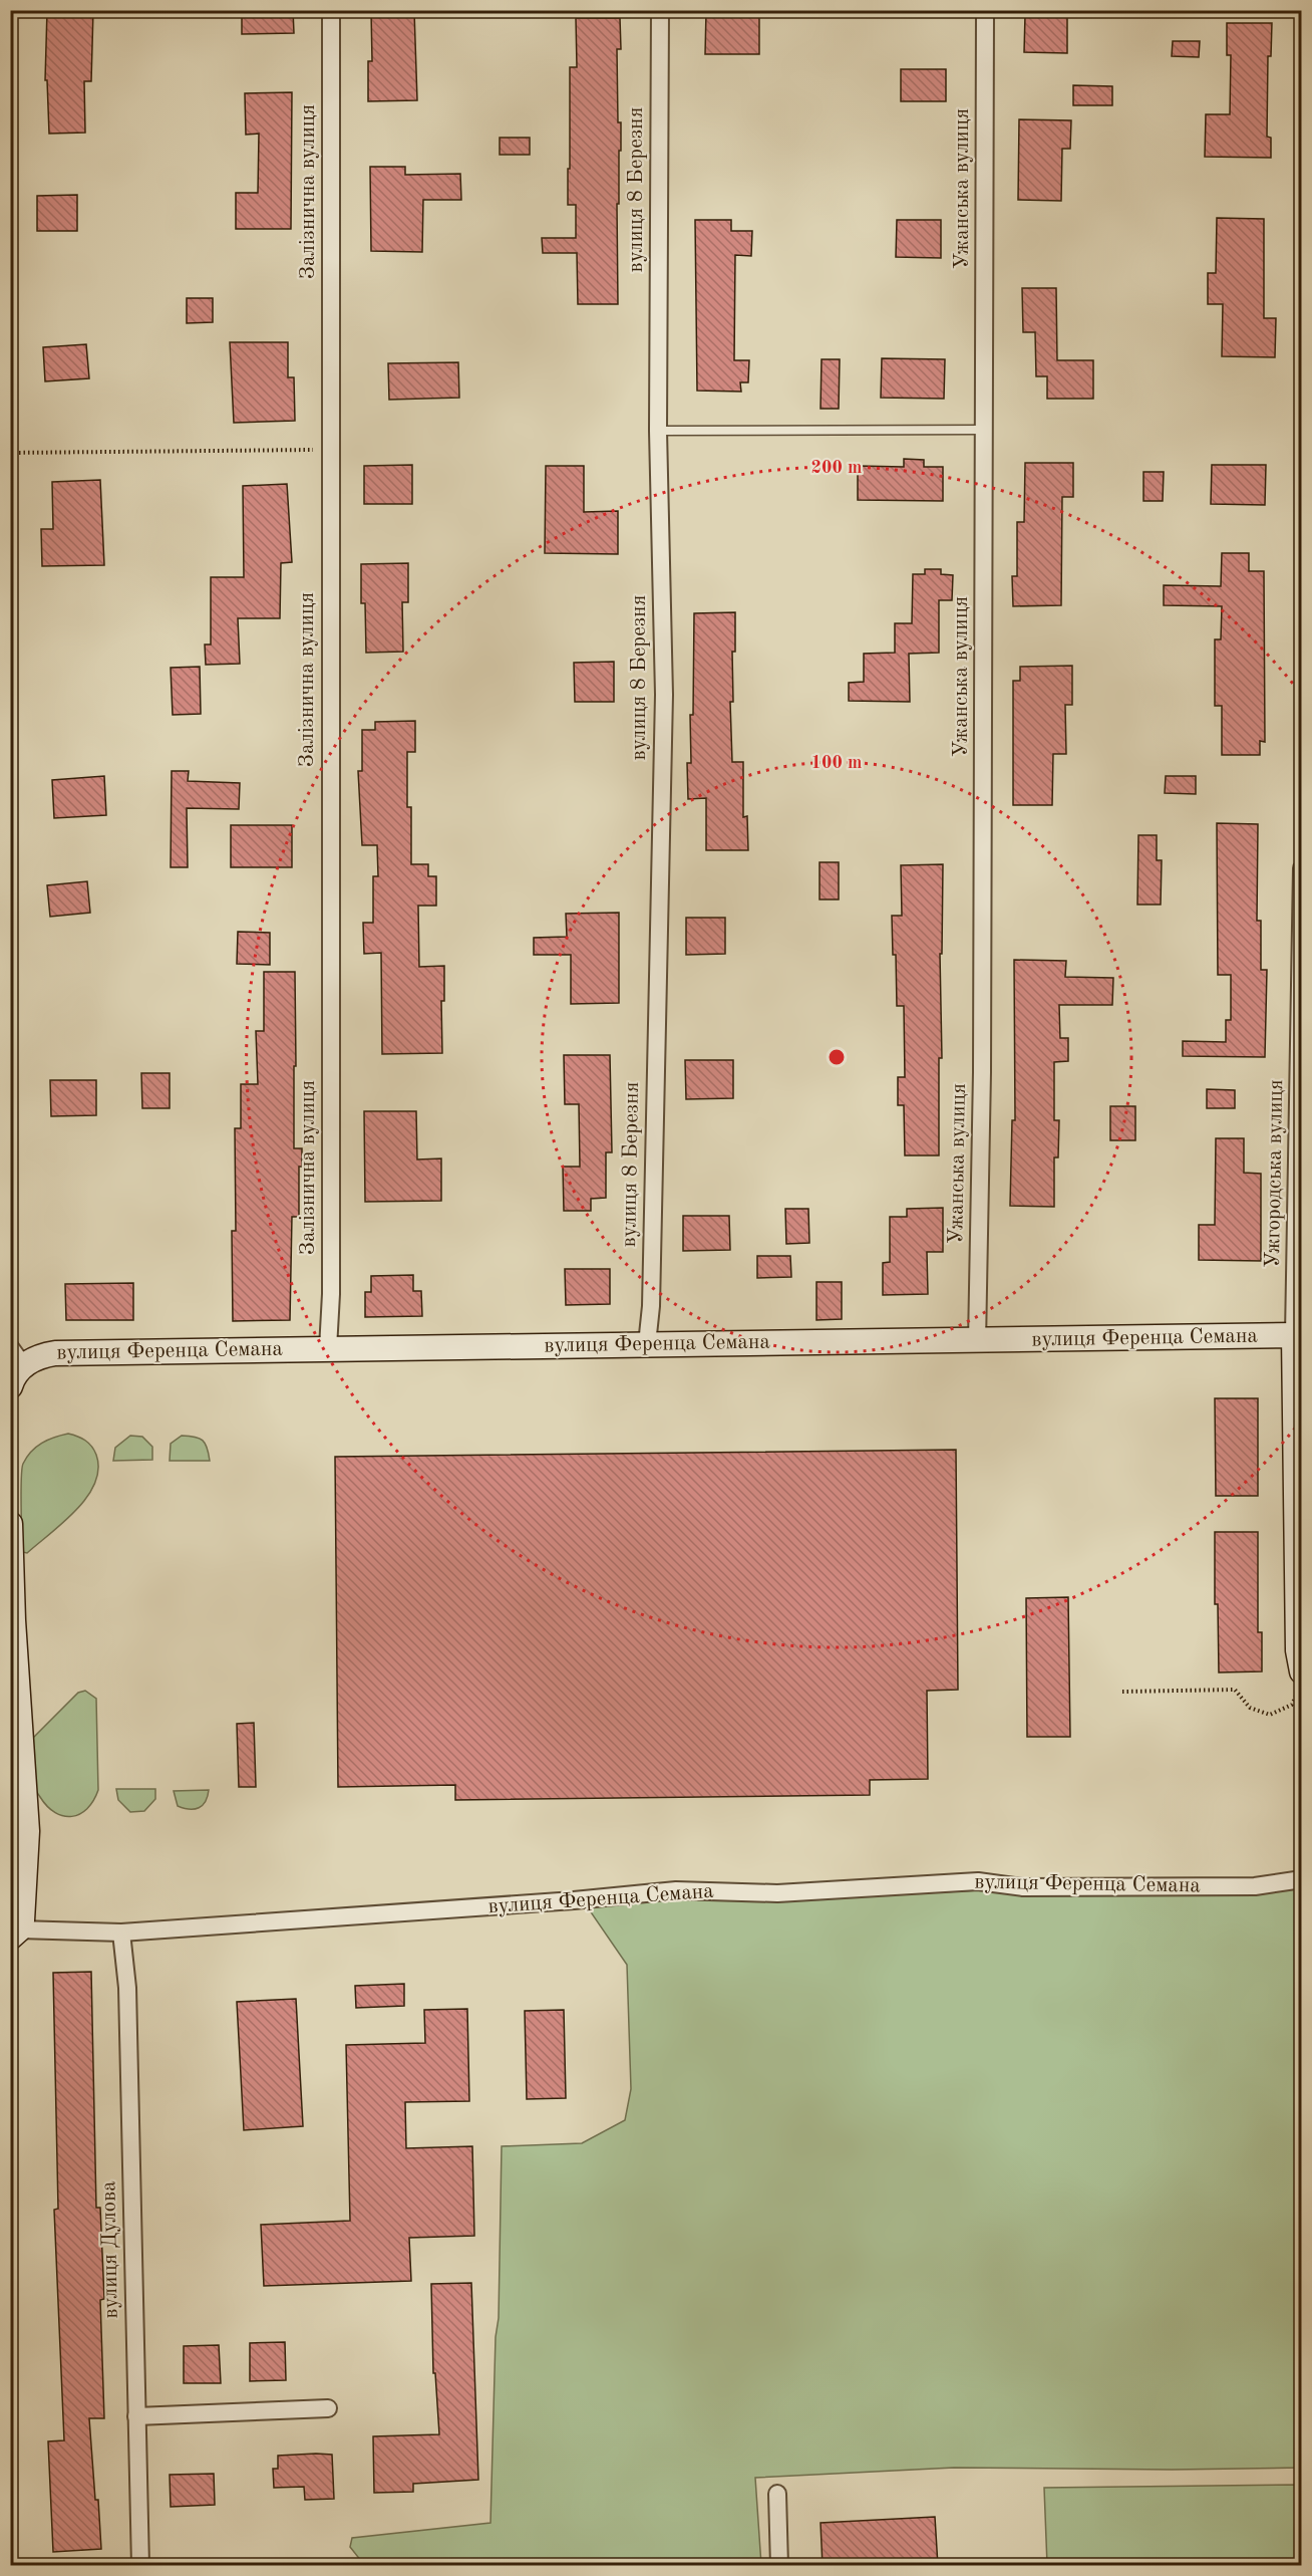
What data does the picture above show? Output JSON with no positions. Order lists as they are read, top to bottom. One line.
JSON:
{"streets":{"street":["Ужанська вулиця","вулиця 8 Березня","Залізнична вулиця","Ужгородська вулиця","вулиця Ференца Семана","вулиця Дулова"]},"crossings":[["Ужанська вулиця","вулиця Ференца Семана"],["вулиця 8 Березня","вулиця Ференца Семана"],["Залізнична вулиця","вулиця Ференца Семана"],["Ужгородська вулиця","вулиця Ференца Семана"],["вулиця Ференца Семана","вулиця Дулова"]],"rings":["200 m","100 m"]}
